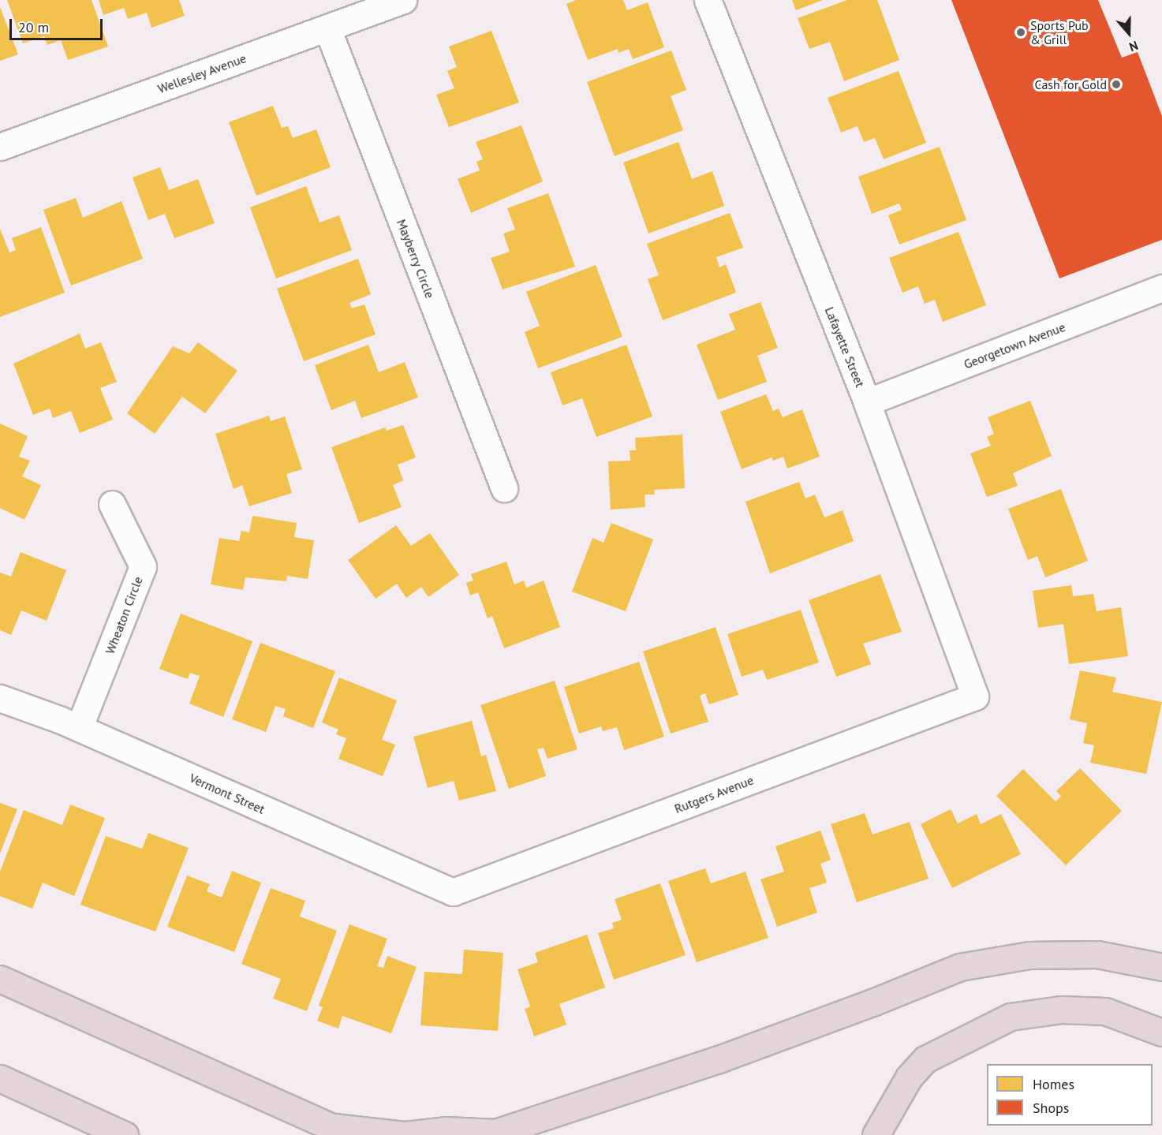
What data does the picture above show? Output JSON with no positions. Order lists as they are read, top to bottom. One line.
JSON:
{"streets":{"street":["Wellesley Avenue","Mayberry Circle","Georgetown Avenue","Lafayette Street","Wheaton Circle","Vermont Street","Rutgers Avenue"]},"crossings":[["Wellesley Avenue","Mayberry Circle"],["Georgetown Avenue","Lafayette Street"],["Lafayette Street","Rutgers Avenue"],["Wheaton Circle","Vermont Street"],["Vermont Street","Rutgers Avenue"]],"places":["Sports Pub & Grill","Cash for Gold"],"legend":["Homes","Shops"],"scale_bar":"20 m","north":"bottom"}
